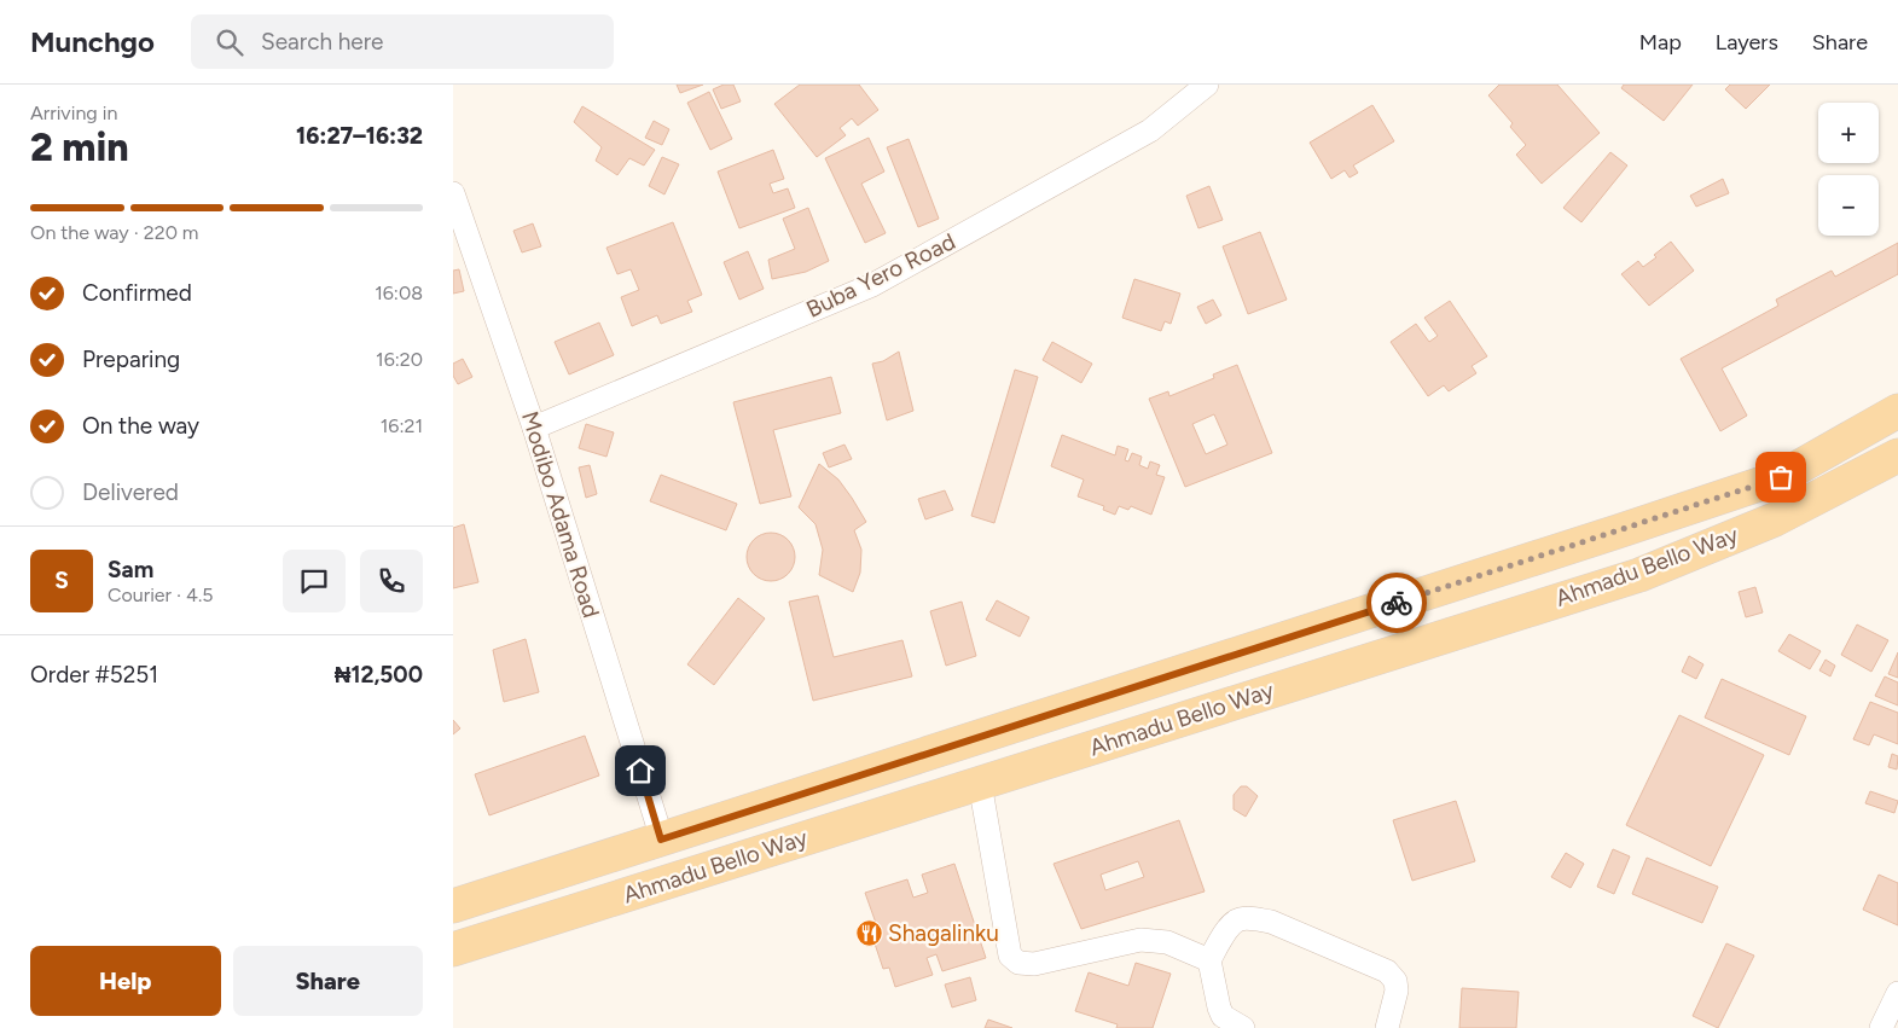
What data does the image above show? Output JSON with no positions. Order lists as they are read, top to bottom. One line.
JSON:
{"streets":{"main road":["Ahmadu Bello Way"],"street":["Buba Yero Road","Modibo Adama Road"]},"crossings":[["Buba Yero Road","Modibo Adama Road"],["Modibo Adama Road","Ahmadu Bello Way"]],"places":{"restaurant":["Shagalinku"]},"page":{"header":"Munchgo","search":"Search here","nav":["Map","Layers","Share"],"heading":["2 min","Arriving in","16:27–16:32"],"panel":["Sam","Courier · 4.5","Order #5251","₦12,500"],"map_buttons":["+","−"],"bar":"On the way · 220 m","list":[["Confirmed","16:08"],["Preparing","16:20"],["On the way","16:21"],"Delivered"],"round":"S","buttons":["Help","Share"]}}
